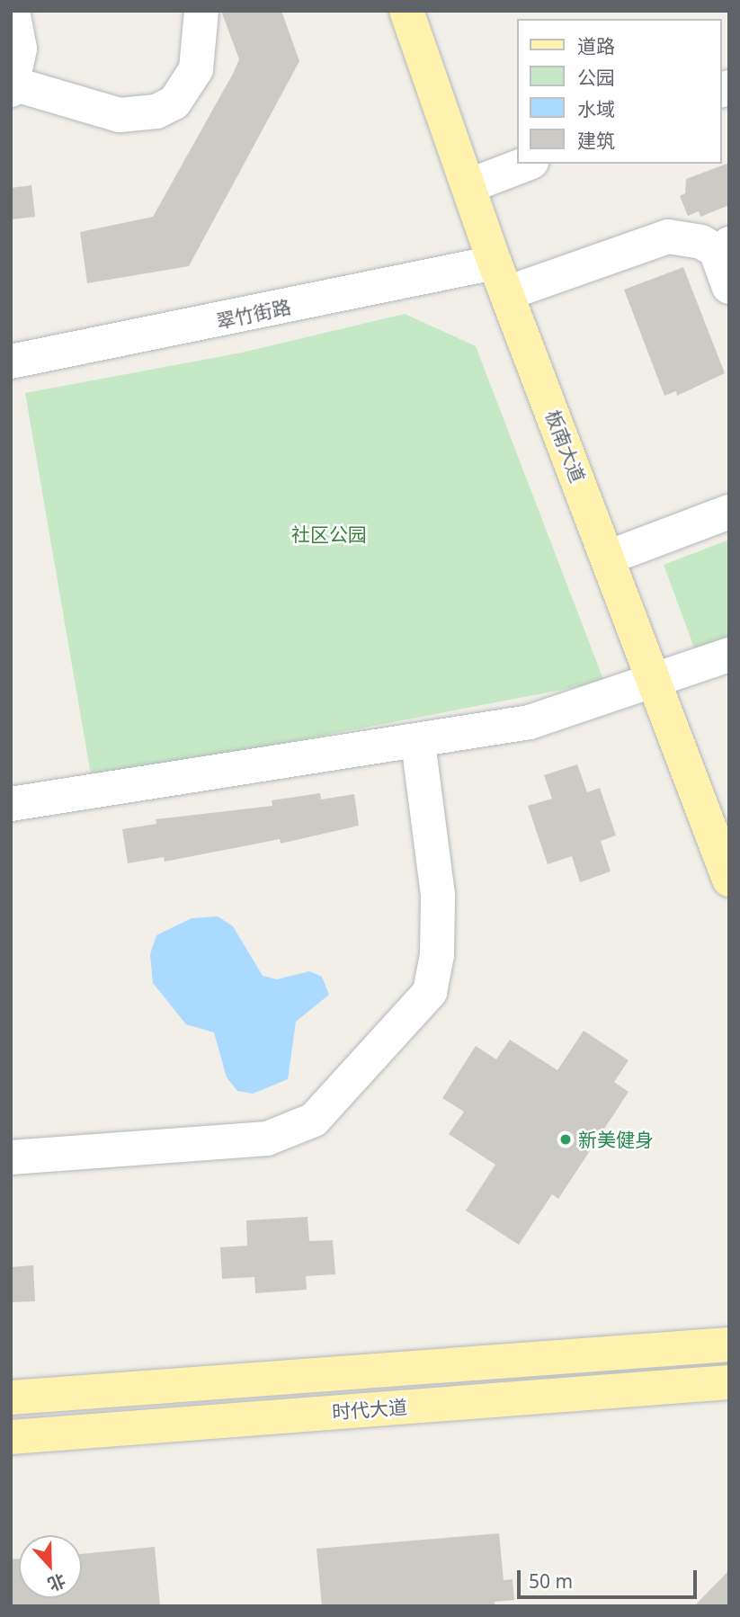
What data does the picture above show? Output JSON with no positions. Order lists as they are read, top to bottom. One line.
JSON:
{"streets":{"main road":["板南大道","时代大道"],"street":["翠竹街路"]},"crossings":[["翠竹街路","板南大道"]],"parks":["社区公园"],"places":["新美健身"],"legend":["道路","公园","水域","建筑"],"scale_bar":"50 m","north":"bottom"}
